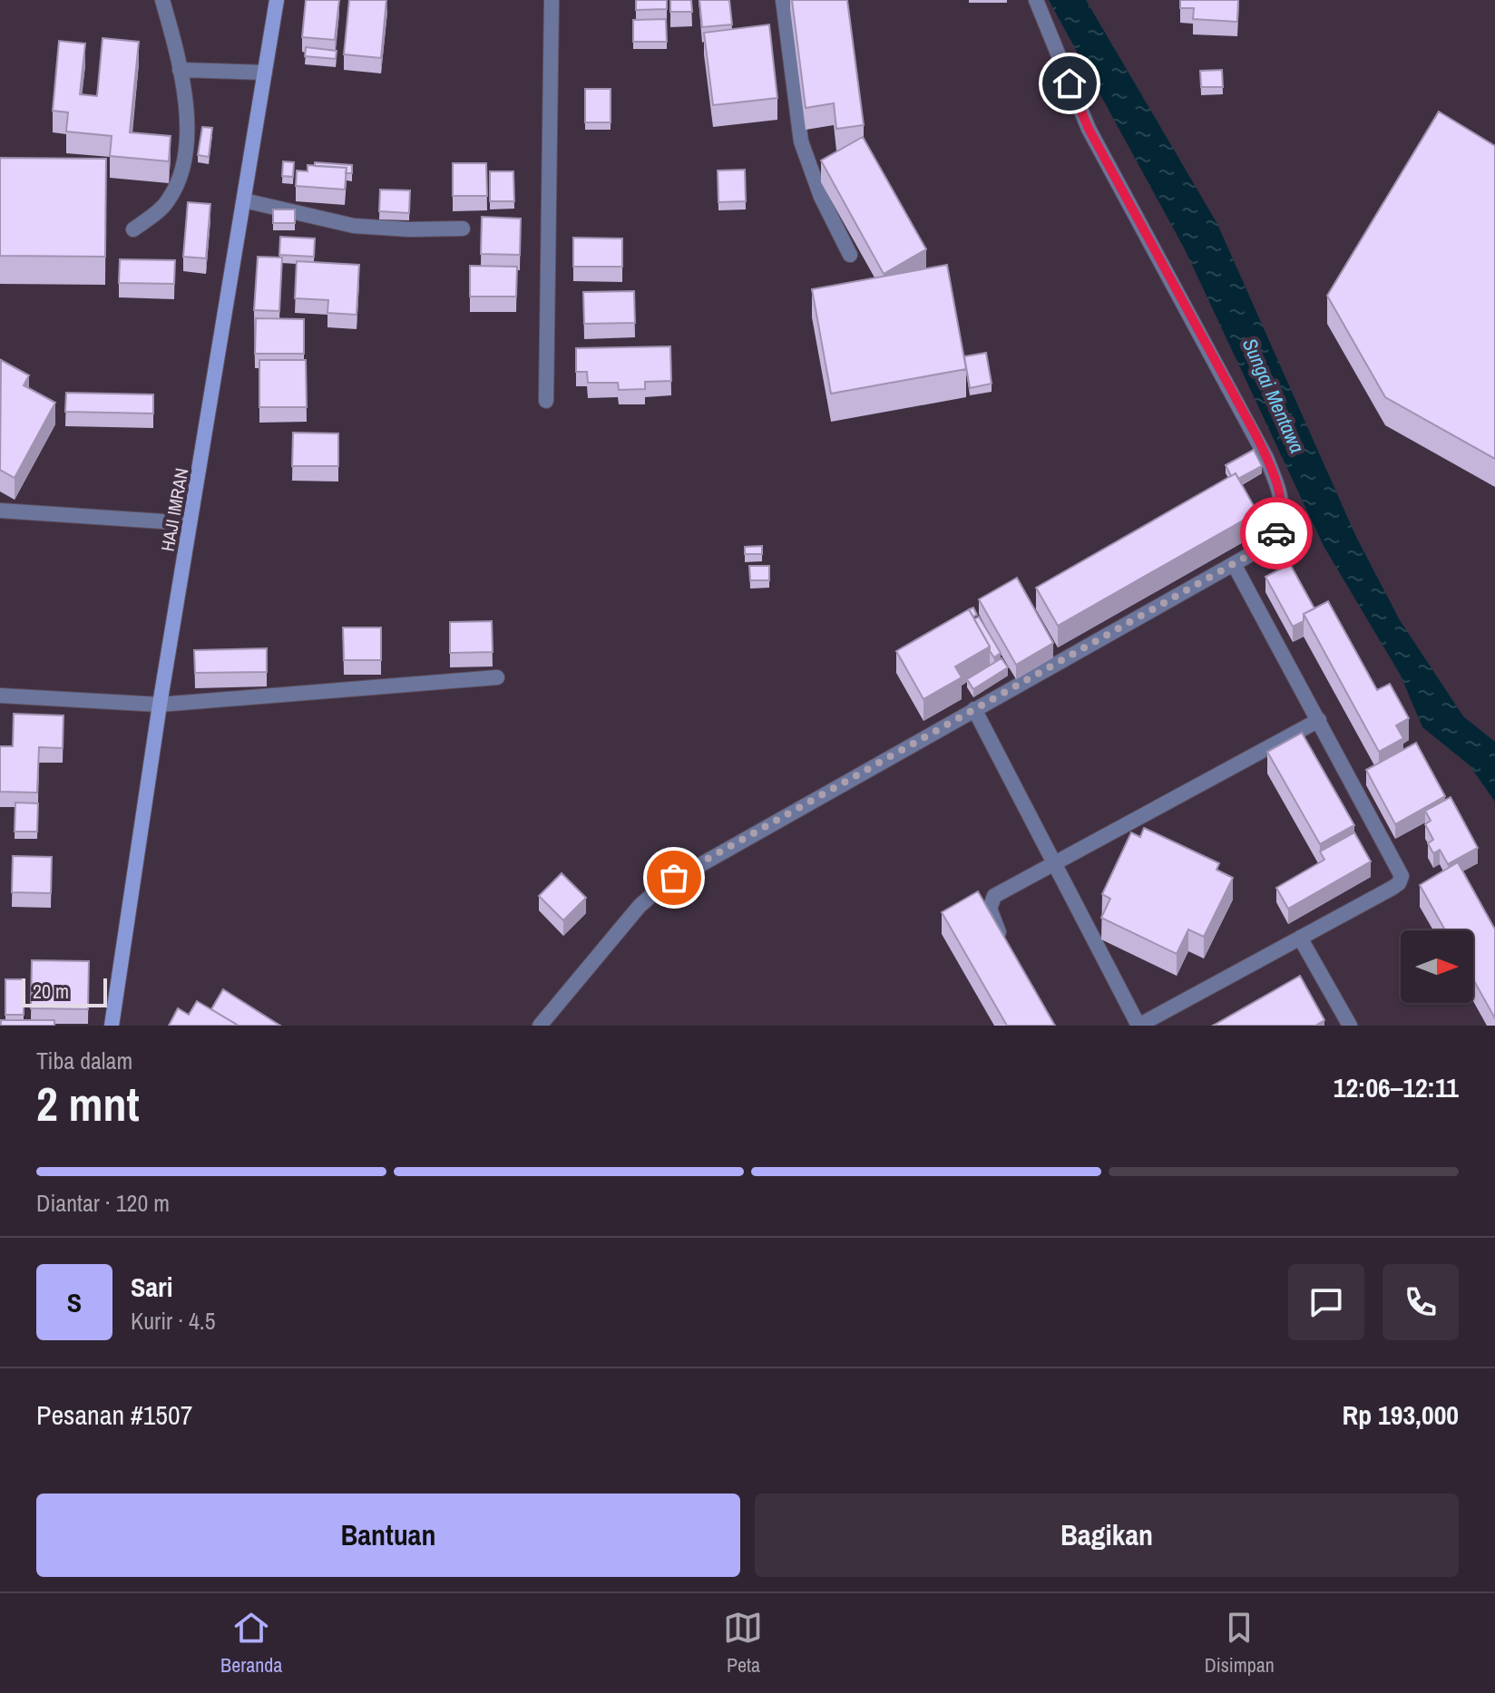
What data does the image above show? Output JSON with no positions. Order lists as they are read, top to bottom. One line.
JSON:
{"streets":{"street":["HAJI IMRAN"]},"water":["Sungai Mentawa"],"scale_bar":"20 m","north":"right","page":{"scale":"20 m","heading":["2 mnt","Tiba dalam","12:06–12:11"],"panel":["Sari","Kurir · 4.5","Pesanan #1507","Rp 193,000"],"bar":"Diantar · 120 m","round":"S","buttons":["Bantuan","Bagikan"],"tabs":["Beranda","Peta","Disimpan"]}}
